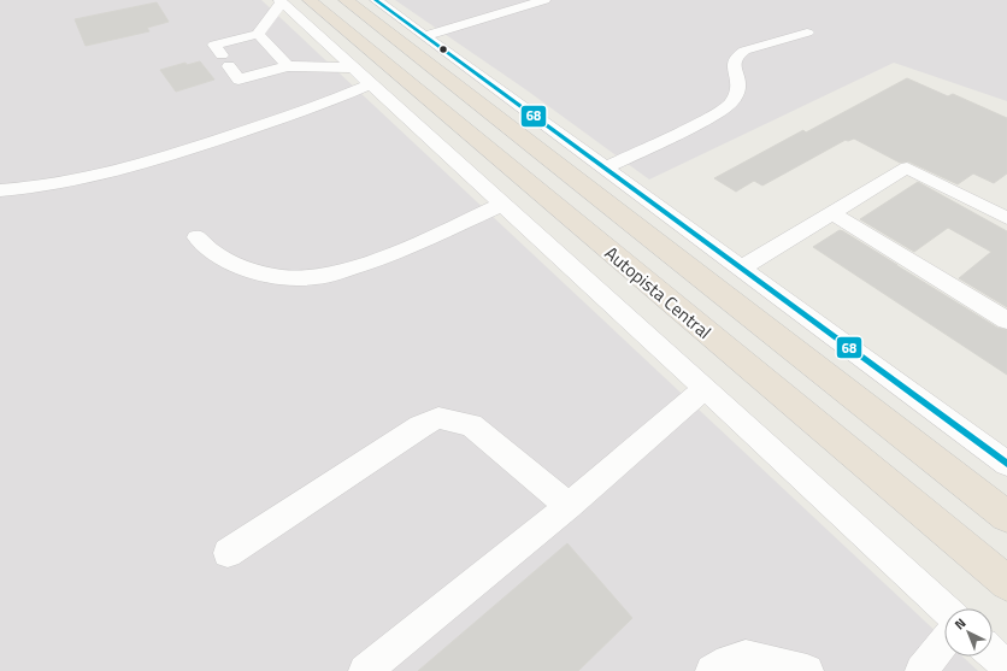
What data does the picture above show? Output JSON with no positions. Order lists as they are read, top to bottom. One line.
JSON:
{"streets":{"highway":["Autopista Central"]},"lines":["transit line 68"],"north":"top left"}
